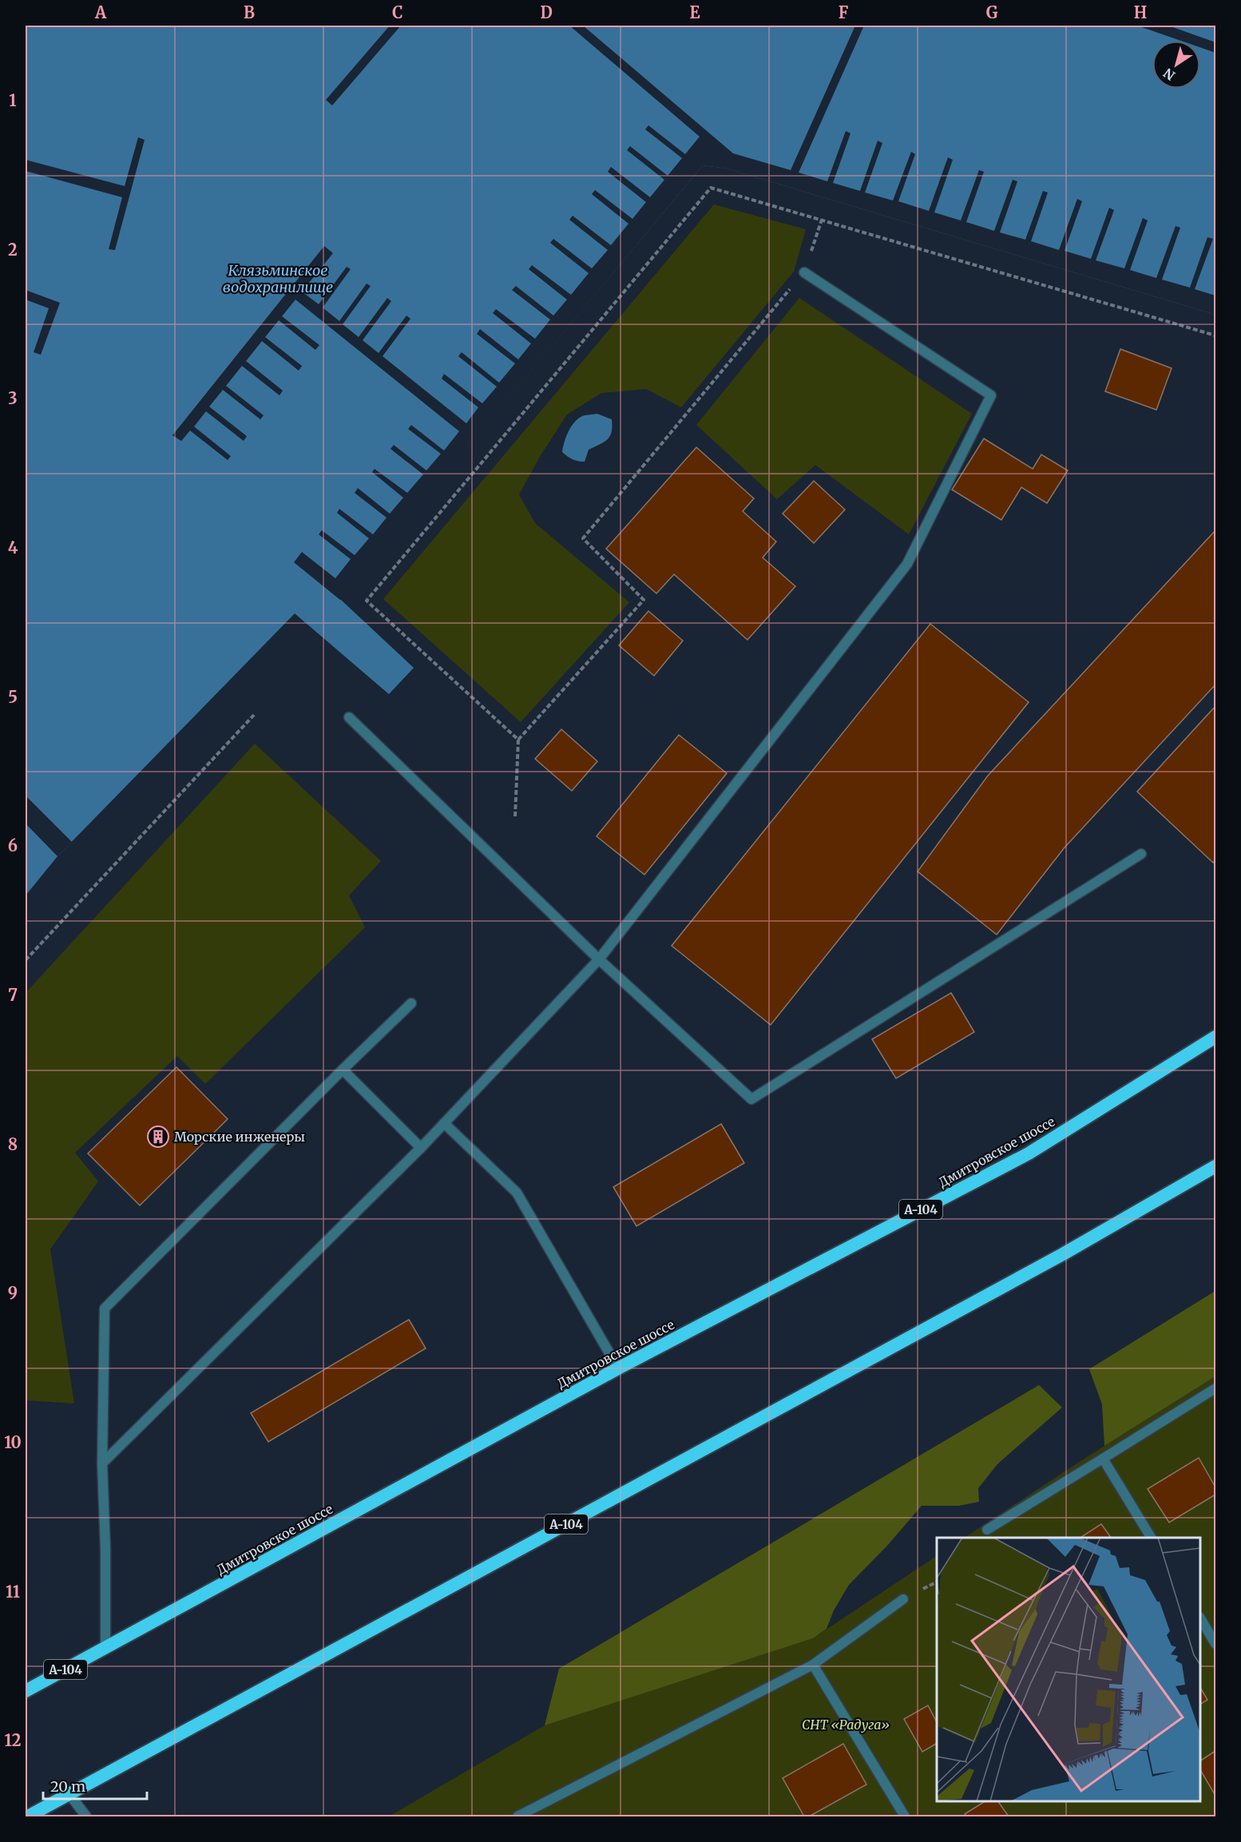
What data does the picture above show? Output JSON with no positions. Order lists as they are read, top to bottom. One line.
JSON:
{"streets":{"highway":["Дмитровское шоссе","А-104"]},"water":["Клязьминское водохранилище"],"parks":["СНТ «Радуга»"],"places":{"building":["Морские инженеры"]},"scale_bar":"20 m","north":"bottom left","grid":{"columns":["A","B","C","D","E","F","G","H"],"rows":["1","2","3","4","5","6","7","8","9","10","11","12"]}}
